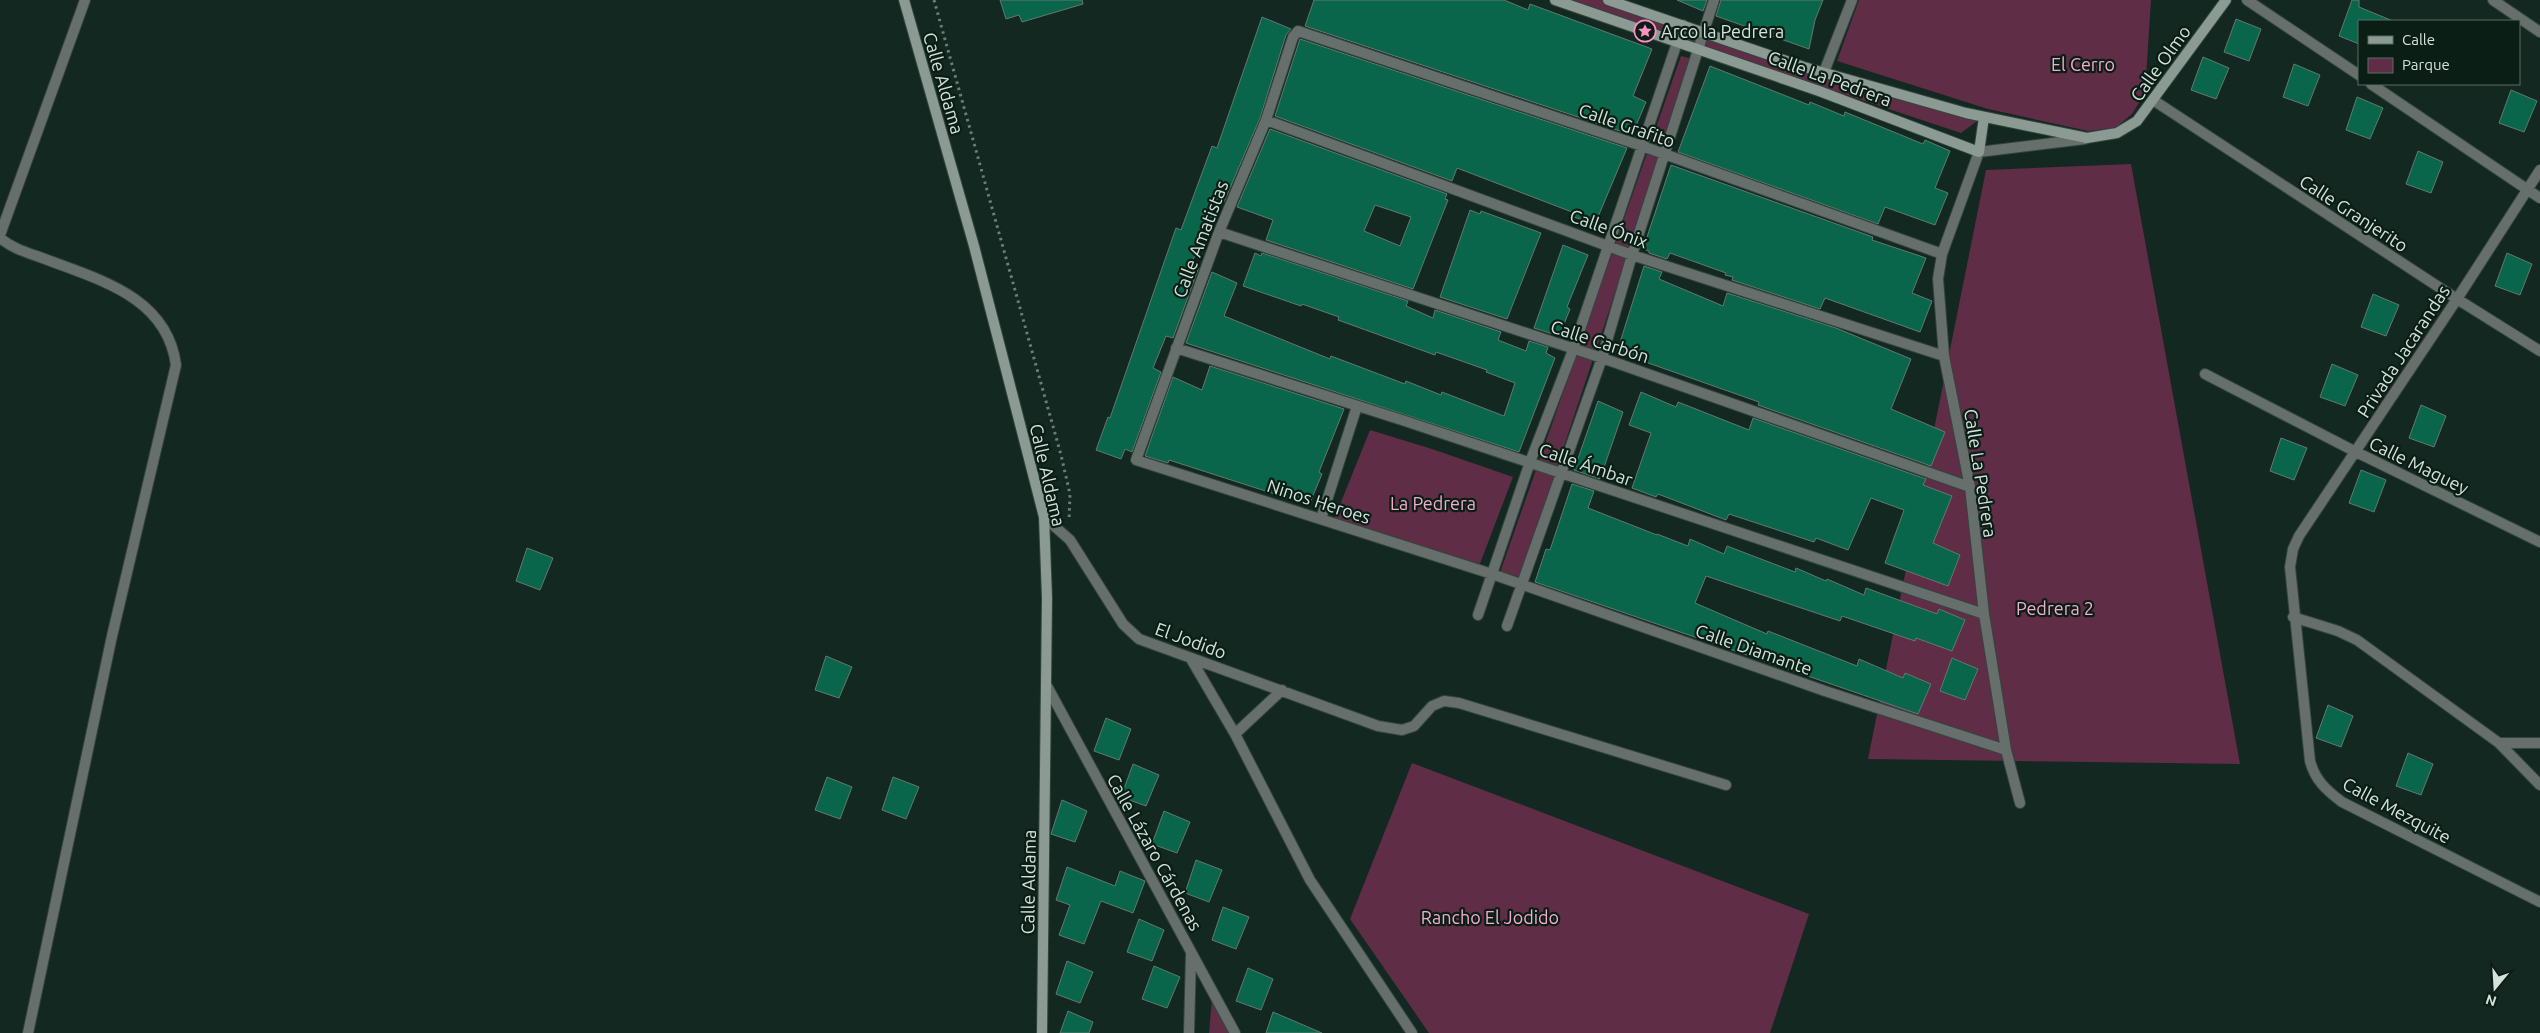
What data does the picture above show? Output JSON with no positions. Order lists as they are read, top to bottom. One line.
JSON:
{"streets":{"main road":["Calle Olmo","Calle La Pedrera","Calle Aldama"],"street":["Calle Grafito","Calle Granjerito","Calle Ónix","Calle Amatistas","Calle Carbón","Privada Jacarandas","Calle Ámbar","Calle Maguey","Ninos Heroes","El Jodido","Calle Diamante","Calle Mezquite","Calle Lázaro Cárdenas"]},"crossings":[["Calle Olmo","Calle Granjerito"],["Calle La Pedrera","Calle Grafito"],["Calle La Pedrera","Calle Ónix"],["Calle La Pedrera","Calle Carbón"],["Calle La Pedrera","Calle Ámbar"],["Calle La Pedrera","Calle Diamante"],["Calle Aldama","El Jodido"],["Calle Aldama","Calle Lázaro Cárdenas"],["Calle Grafito","Calle Amatistas"],["Calle Granjerito","Privada Jacarandas"],["Calle Ónix","Calle Amatistas"],["Calle Amatistas","Calle Carbón"],["Calle Amatistas","Calle Ámbar"],["Calle Amatistas","Ninos Heroes"],["Privada Jacarandas","Calle Maguey"],["Privada Jacarandas","Calle Mezquite"],["Ninos Heroes","Calle Diamante"]],"parks":["El Cerro","La Pedrera","Pedrera 2","Rancho El Jodido"],"places":{"place":["Arco la Pedrera"]},"legend":["Calle","Parque"],"north":"bottom"}
